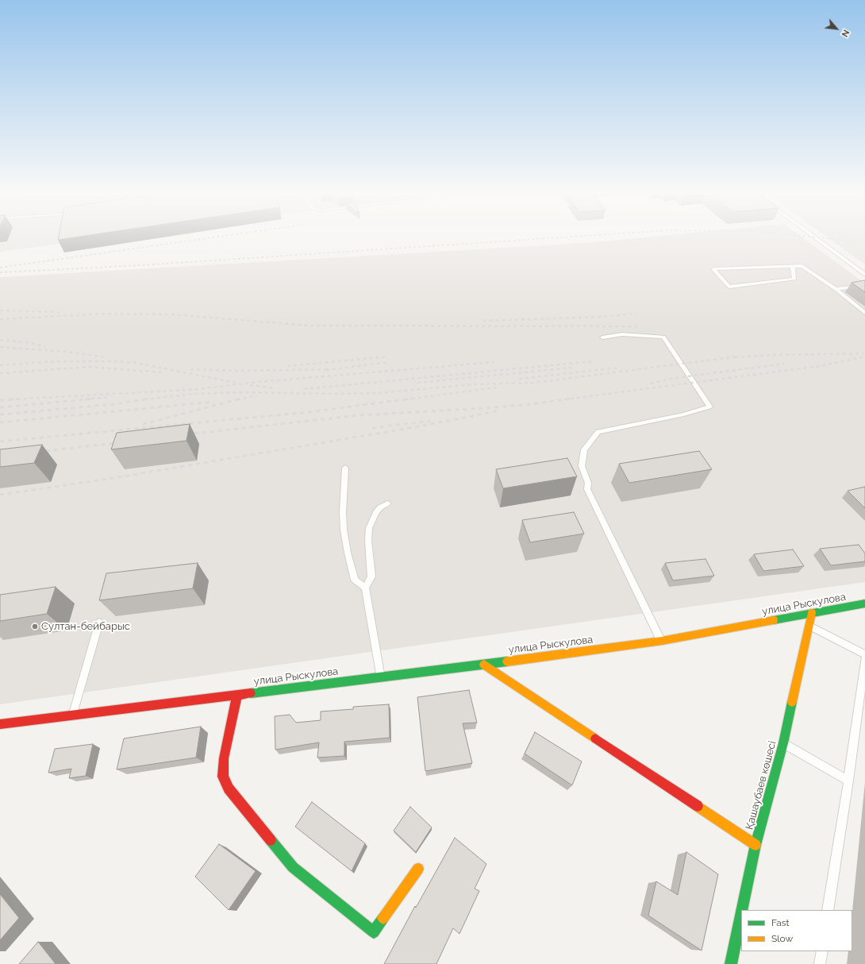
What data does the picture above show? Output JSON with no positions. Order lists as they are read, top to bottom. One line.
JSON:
{"streets":{"street":["улица Рыскулова","Қашаубаев көшесі"]},"crossings":[["улица Рыскулова","Қашаубаев көшесі"]],"places":["Султан-бейбарыс"],"legend":["Fast","Slow"],"north":"bottom right"}
